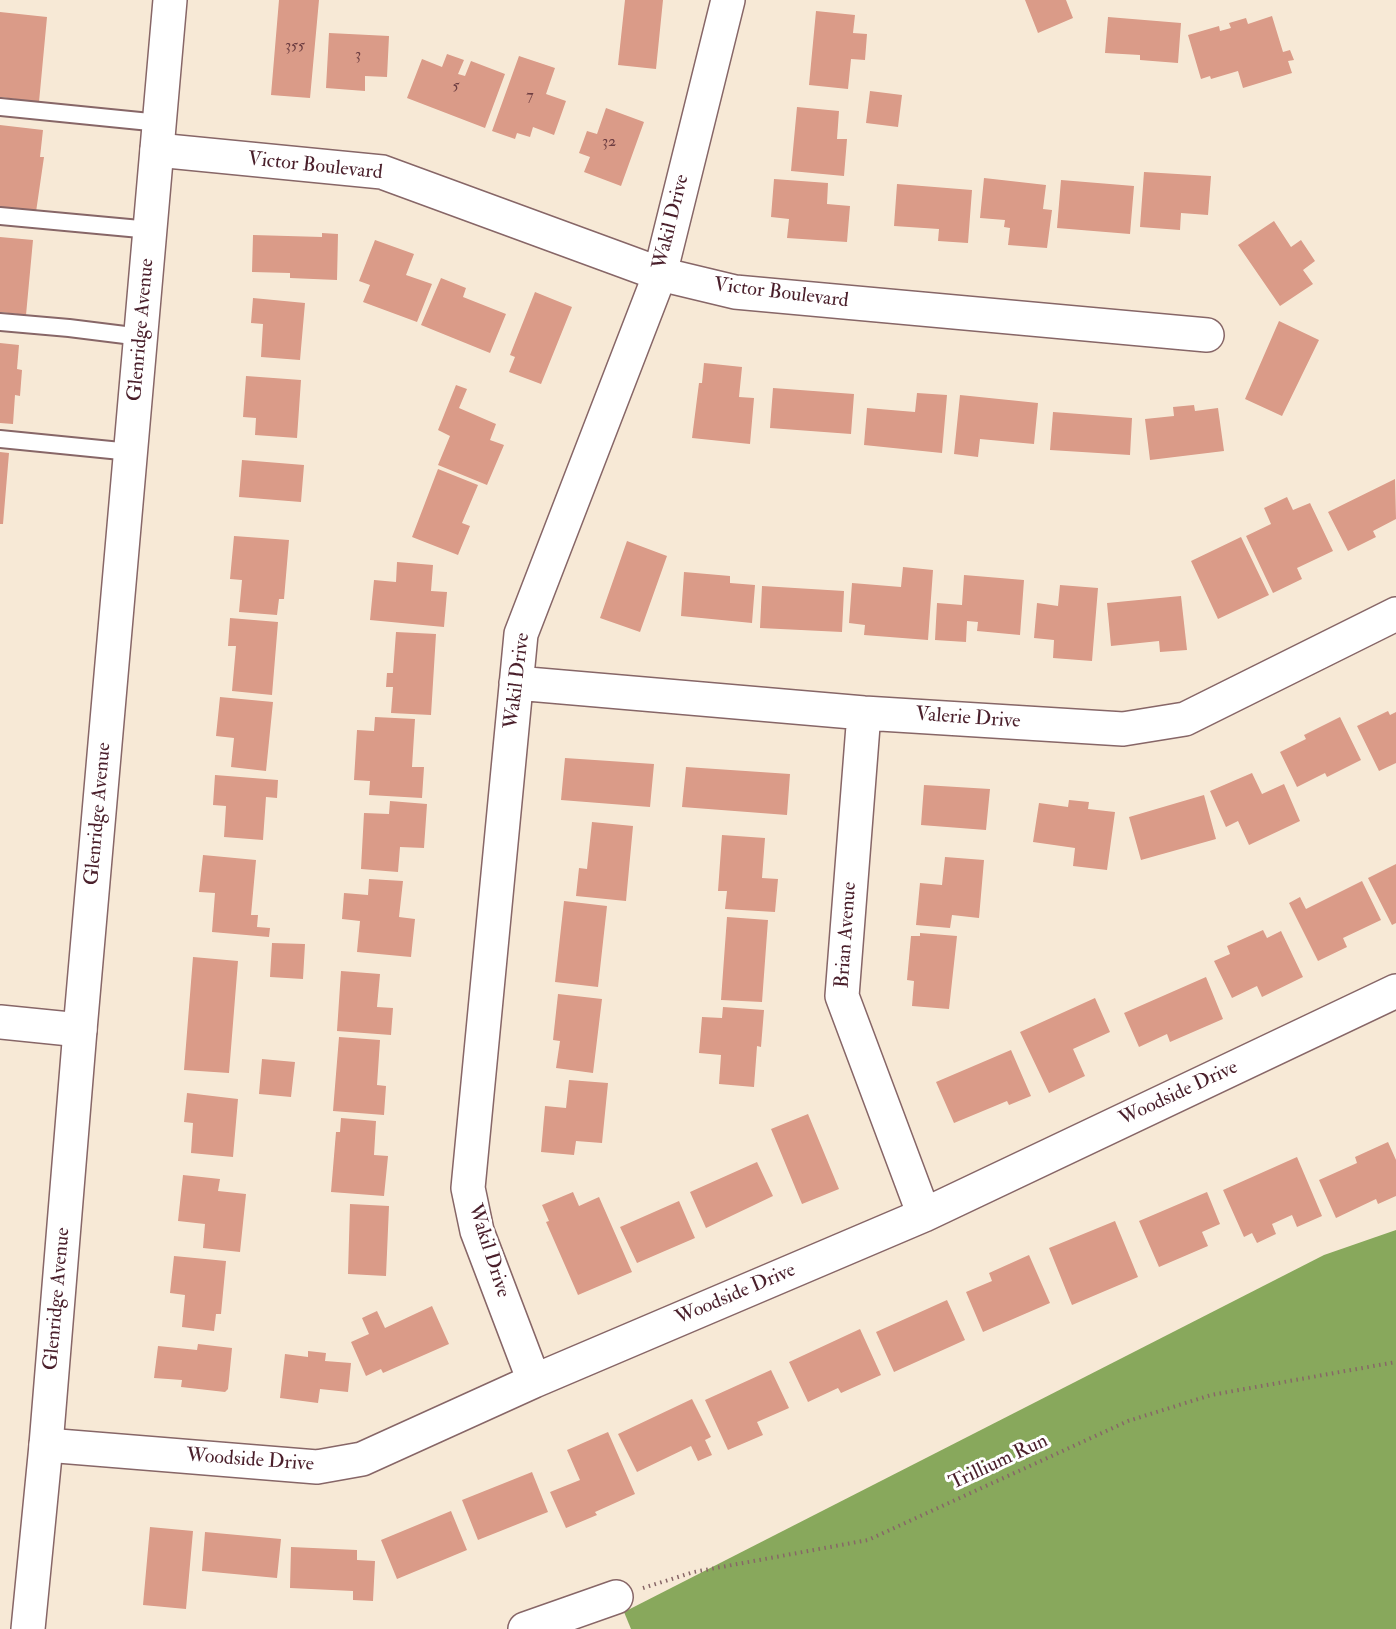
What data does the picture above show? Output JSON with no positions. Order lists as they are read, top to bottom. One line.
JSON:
{"streets":{"street":["Victor Boulevard","Wakil Drive","Glenridge Avenue","Valerie Drive","Brian Avenue","Woodside Drive"],"path":["Trillium Run"]},"crossings":[["Victor Boulevard","Wakil Drive"],["Victor Boulevard","Glenridge Avenue"],["Wakil Drive","Valerie Drive"],["Wakil Drive","Woodside Drive"],["Glenridge Avenue","Woodside Drive"],["Valerie Drive","Brian Avenue"],["Brian Avenue","Woodside Drive"]],"house_numbers":["355","3","5","7","32"]}
